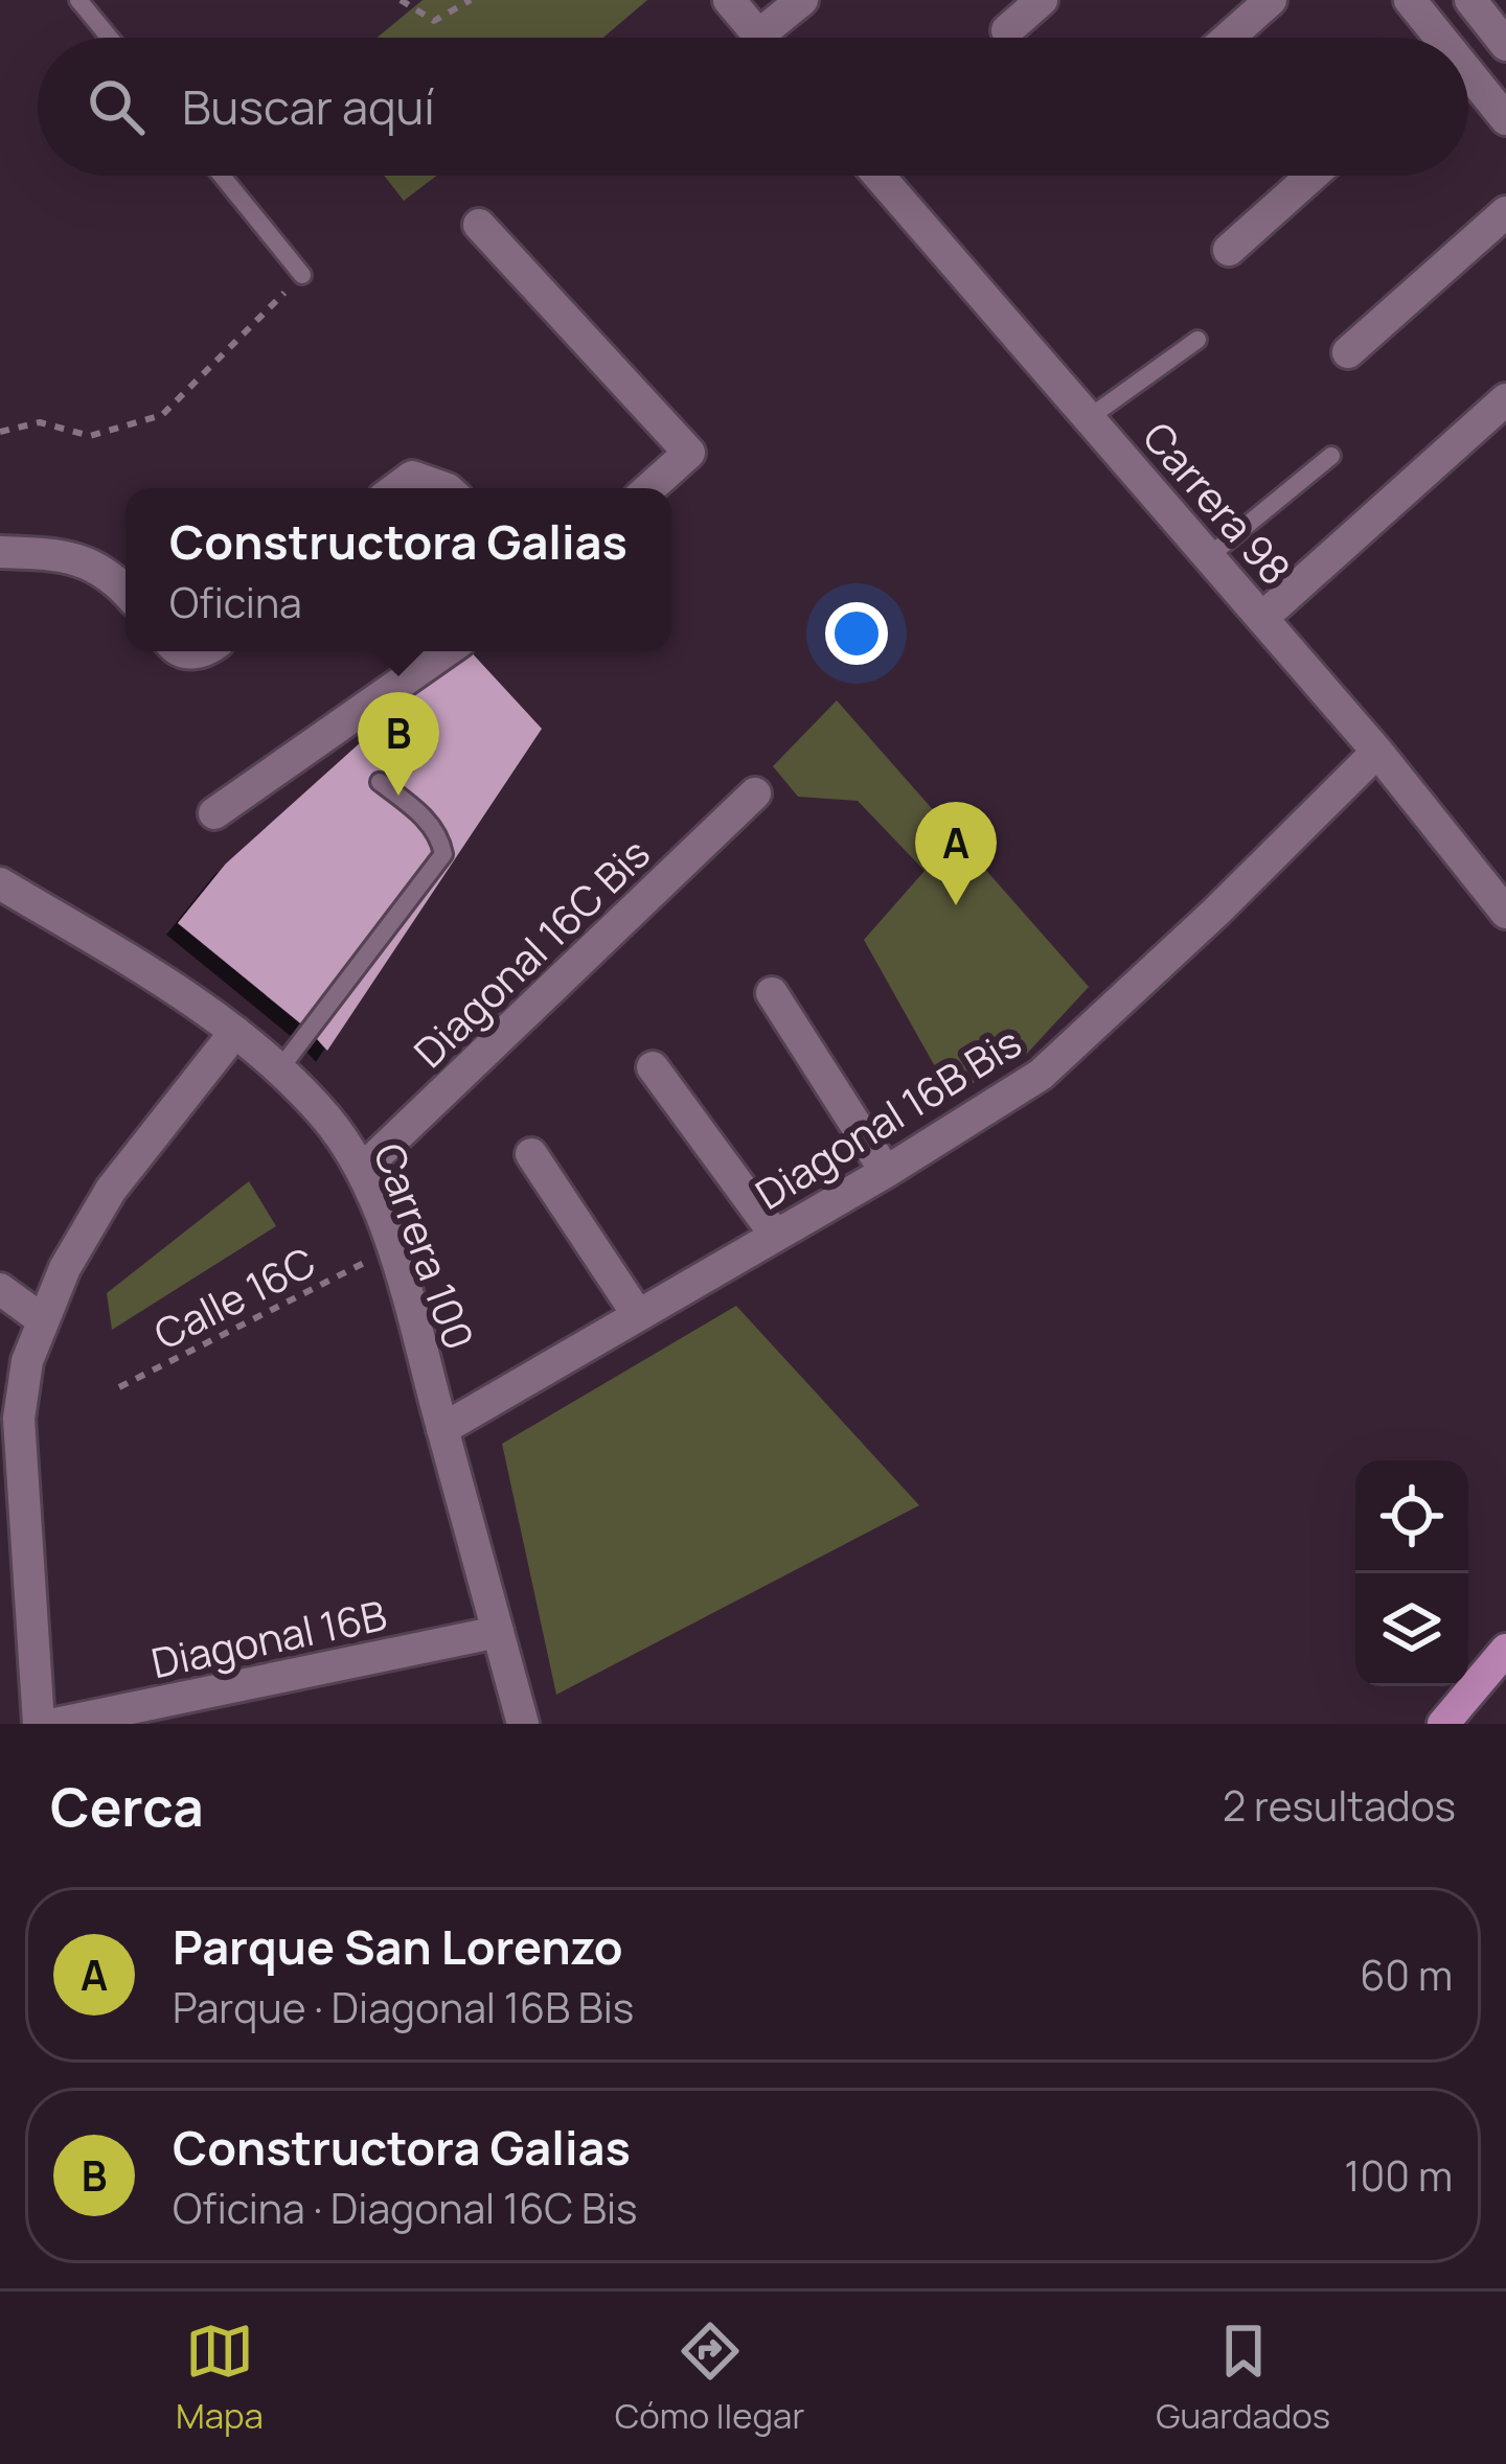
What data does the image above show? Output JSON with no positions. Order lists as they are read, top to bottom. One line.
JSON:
{"streets":{"street":["Carrera 98","Diagonal 16C Bis","Diagonal 16B Bis","Carrera 100","Diagonal 16B"],"path":["Calle 16C"]},"crossings":[["Carrera 98","Diagonal 16B Bis"],["Diagonal 16C Bis","Carrera 100"],["Diagonal 16B Bis","Carrera 100"],["Carrera 100","Diagonal 16B"]],"page":{"search":"Buscar aquí","popup":["Constructora Galias","Oficina"],"pins":["B","A"],"heading":["Cerca","2 resultados"],"list":[{"mark":"A","name":"Parque San Lorenzo","note":"Parque · Diagonal 16B Bis","value":"60 m"},{"mark":"B","name":"Constructora Galias","note":"Oficina · Diagonal 16C Bis","value":"100 m"}],"nav":["Mapa","Cómo llegar","Guardados"]}}
